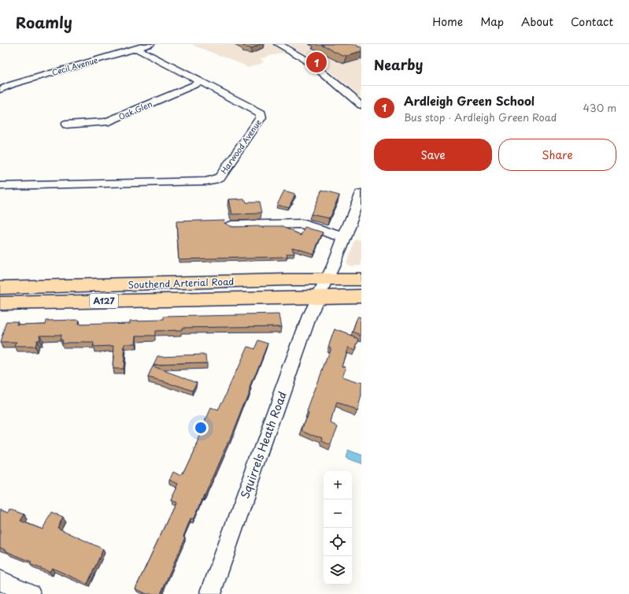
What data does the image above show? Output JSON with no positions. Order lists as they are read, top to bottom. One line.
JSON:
{"streets":{"highway":["Southend Arterial Road","A127"],"street":["Cecil Avenue","Oak Glen","Harwood Avenue","Squirrels Heath Road"]},"crossings":[["Cecil Avenue","Harwood Avenue"],["Oak Glen","Harwood Avenue"],["Southend Arterial Road","A127"],["Southend Arterial Road","Squirrels Heath Road"],["A127","Squirrels Heath Road"]],"page":{"header":"Roamly","nav":["Home","Map","About","Contact"],"heading":"Nearby","pins":"1","list":[{"mark":"1","name":"Ardleigh Green School","note":"Bus stop · Ardleigh Green Road","value":"430 m"}],"buttons":["Save","Share"],"map_buttons":["+","−"]}}
